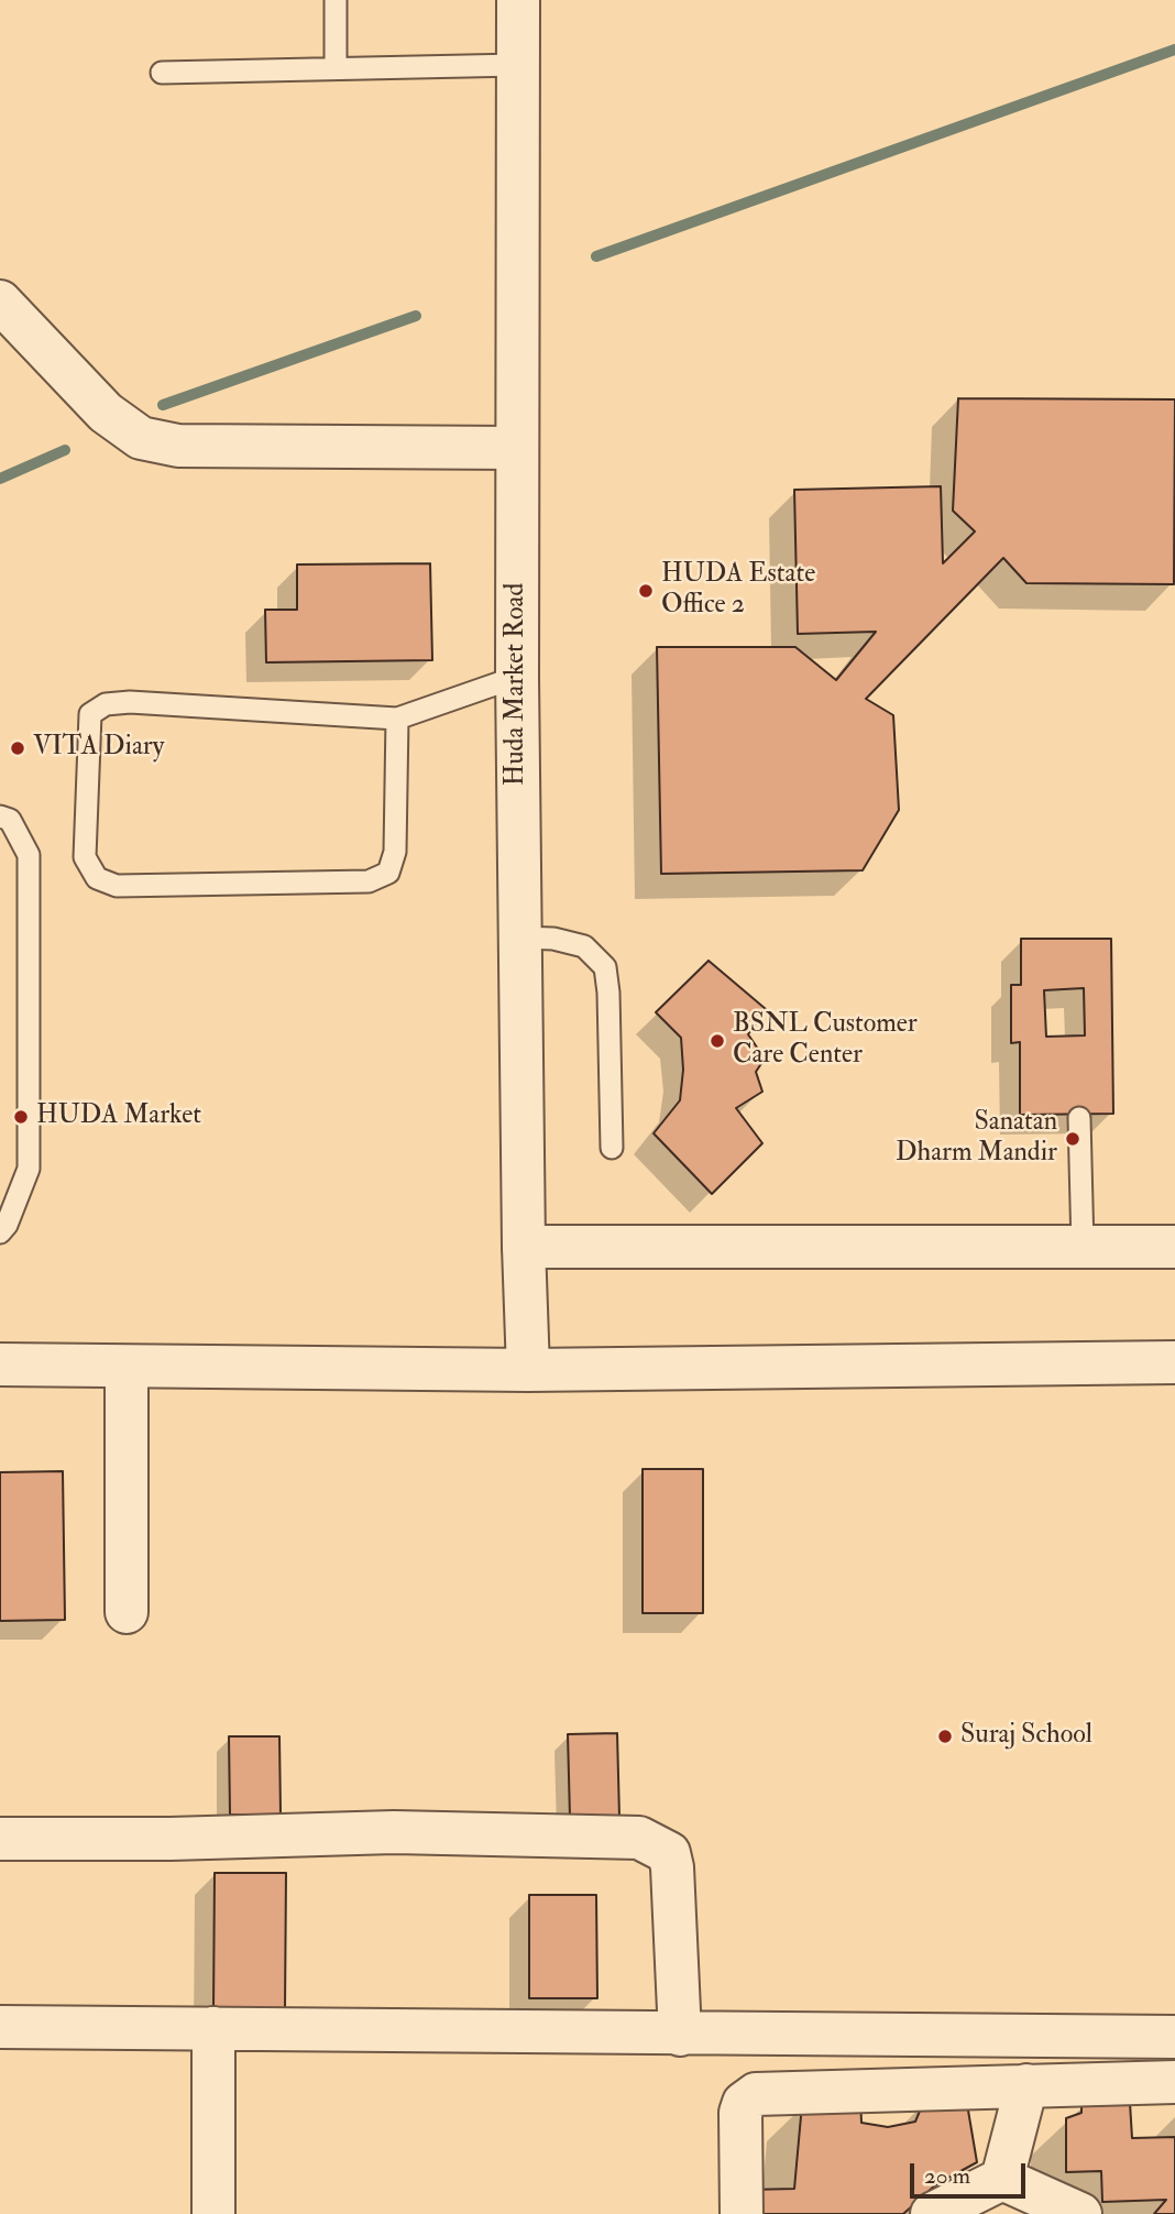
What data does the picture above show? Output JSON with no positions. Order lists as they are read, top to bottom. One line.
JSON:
{"streets":{"street":["Huda Market Road"]},"places":["HUDA Estate Office 2","VITA Diary","BSNL Customer Care Center","HUDA Market","Sanatan Dharm Mandir","Suraj School"],"scale_bar":"20 m"}
